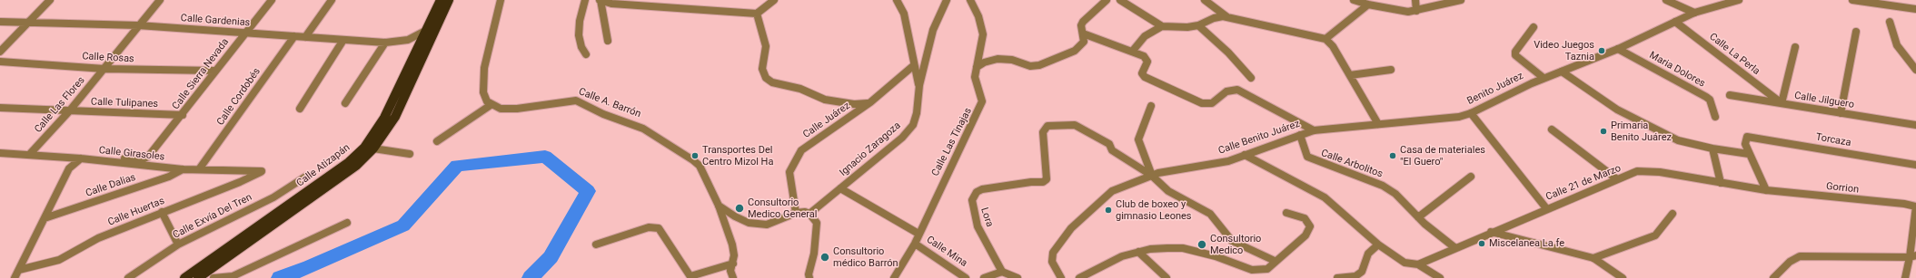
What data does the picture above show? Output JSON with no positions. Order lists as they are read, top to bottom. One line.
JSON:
{"streets":{"main road":["Calle Atizapán"],"street":["Calle Gardenias","Calle La Perla","Calle Rosas","Maria Dolores","Calle Sierra Nevada","Benito Juárez","Calle Cordobés","Calle Jilguero","Calle Tulipanes","Calle A. Barrón","Calle Las Flores","Calle Juárez","Calle Benito Juárez","Torcaza","Calle Las Tinajas","Ignacio Zaragoza","Calle Girasoles","Calle Arbolitos","Calle 21 de Marzo","Calle Dalias","Gorrion","Calle Huertas","Calle Exvía Del Tren","Lora","Calle Mina"]},"crossings":[["Calle Gardenias","Calle Sierra Nevada"],["Calle Gardenias","Calle Cordobés"],["Calle Gardenias","Calle Las Flores"],["Calle Gardenias","Calle Atizapán"],["Calle La Perla","Benito Juárez"],["Calle La Perla","Calle Jilguero"],["Calle Rosas","Calle Sierra Nevada"],["Calle Rosas","Calle Las Flores"],["Maria Dolores","Benito Juárez"],["Calle Sierra Nevada","Calle Tulipanes"],["Calle Sierra Nevada","Calle Girasoles"],["Benito Juárez","Calle Benito Juárez"],["Calle Cordobés","Calle Girasoles"],["Calle Tulipanes","Calle Las Flores"],["Calle Las Flores","Calle Girasoles"],["Calle Benito Juárez","Calle Arbolitos"],["Calle Benito Juárez","Lora"],["Calle Las Tinajas","Calle Mina"],["Calle Girasoles","Calle Dalias"],["Calle Girasoles","Calle Huertas"],["Calle Arbolitos","Calle 21 de Marzo"],["Calle 21 de Marzo","Gorrion"]],"places":["Video Juegos Taznia","Primaria Benito Juárez","Transportes Del Centro Mizol Ha","Casa de materiales \"El Guero\"","Consultorio Medico General","Club de boxeo y gimnasio Leones","Miscelanea La fe","Consultorio Medico","Consultorio médico Barrón"]}
